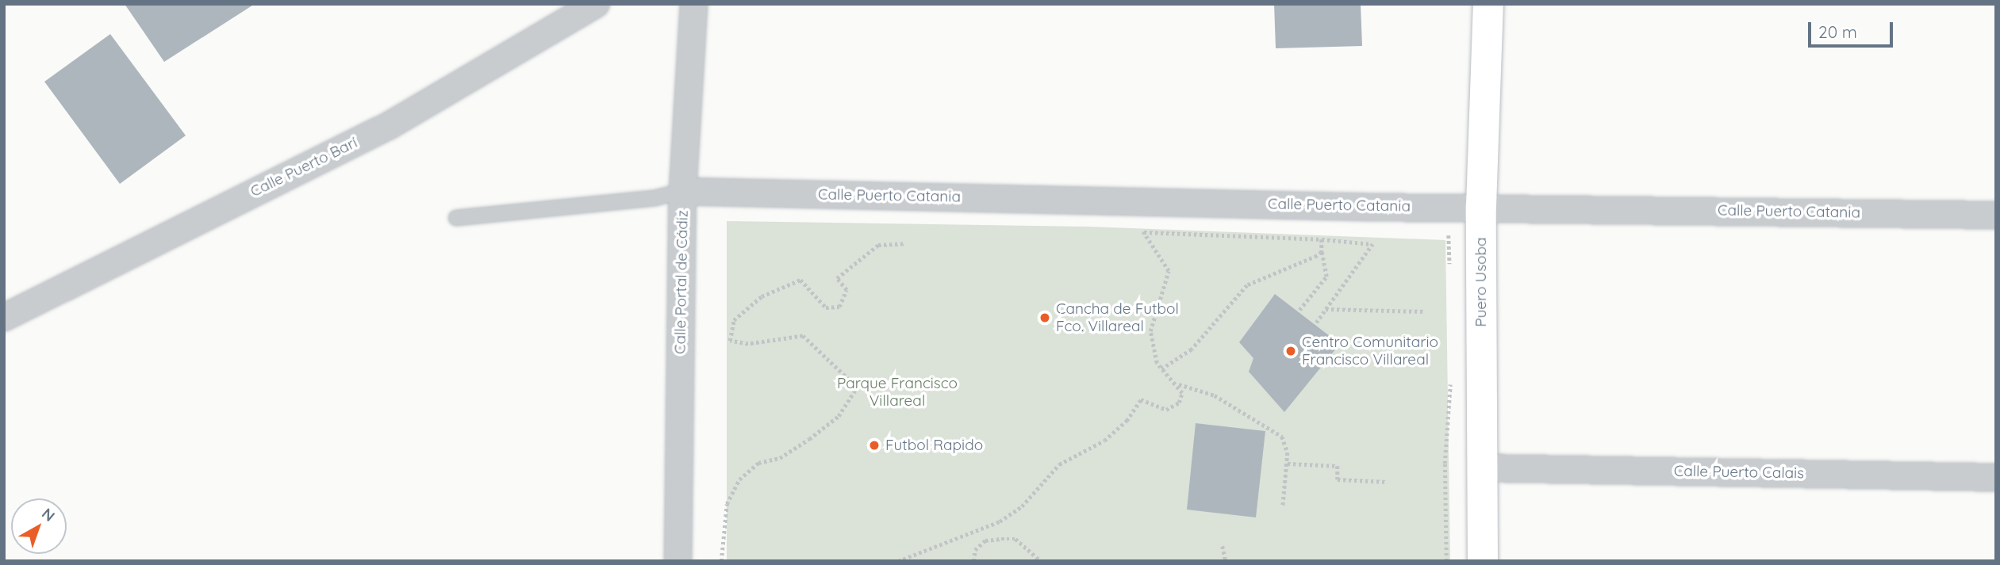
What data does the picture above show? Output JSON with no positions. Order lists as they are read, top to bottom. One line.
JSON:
{"streets":{"street":["Calle Puerto Barí","Calle Puerto Catania","Calle Portal de Cádiz","Puero Usoba","Calle Puerto Calais"]},"crossings":[["Calle Puerto Catania","Calle Portal de Cádiz"],["Calle Puerto Catania","Puero Usoba"],["Puero Usoba","Calle Puerto Calais"]],"parks":["Parque Francisco Villareal"],"places":["Cancha de Futbol Fco. Villareal","Centro Comunitario Francisco Villareal","Futbol Rapido"],"scale_bar":"20 m","north":"top right"}
